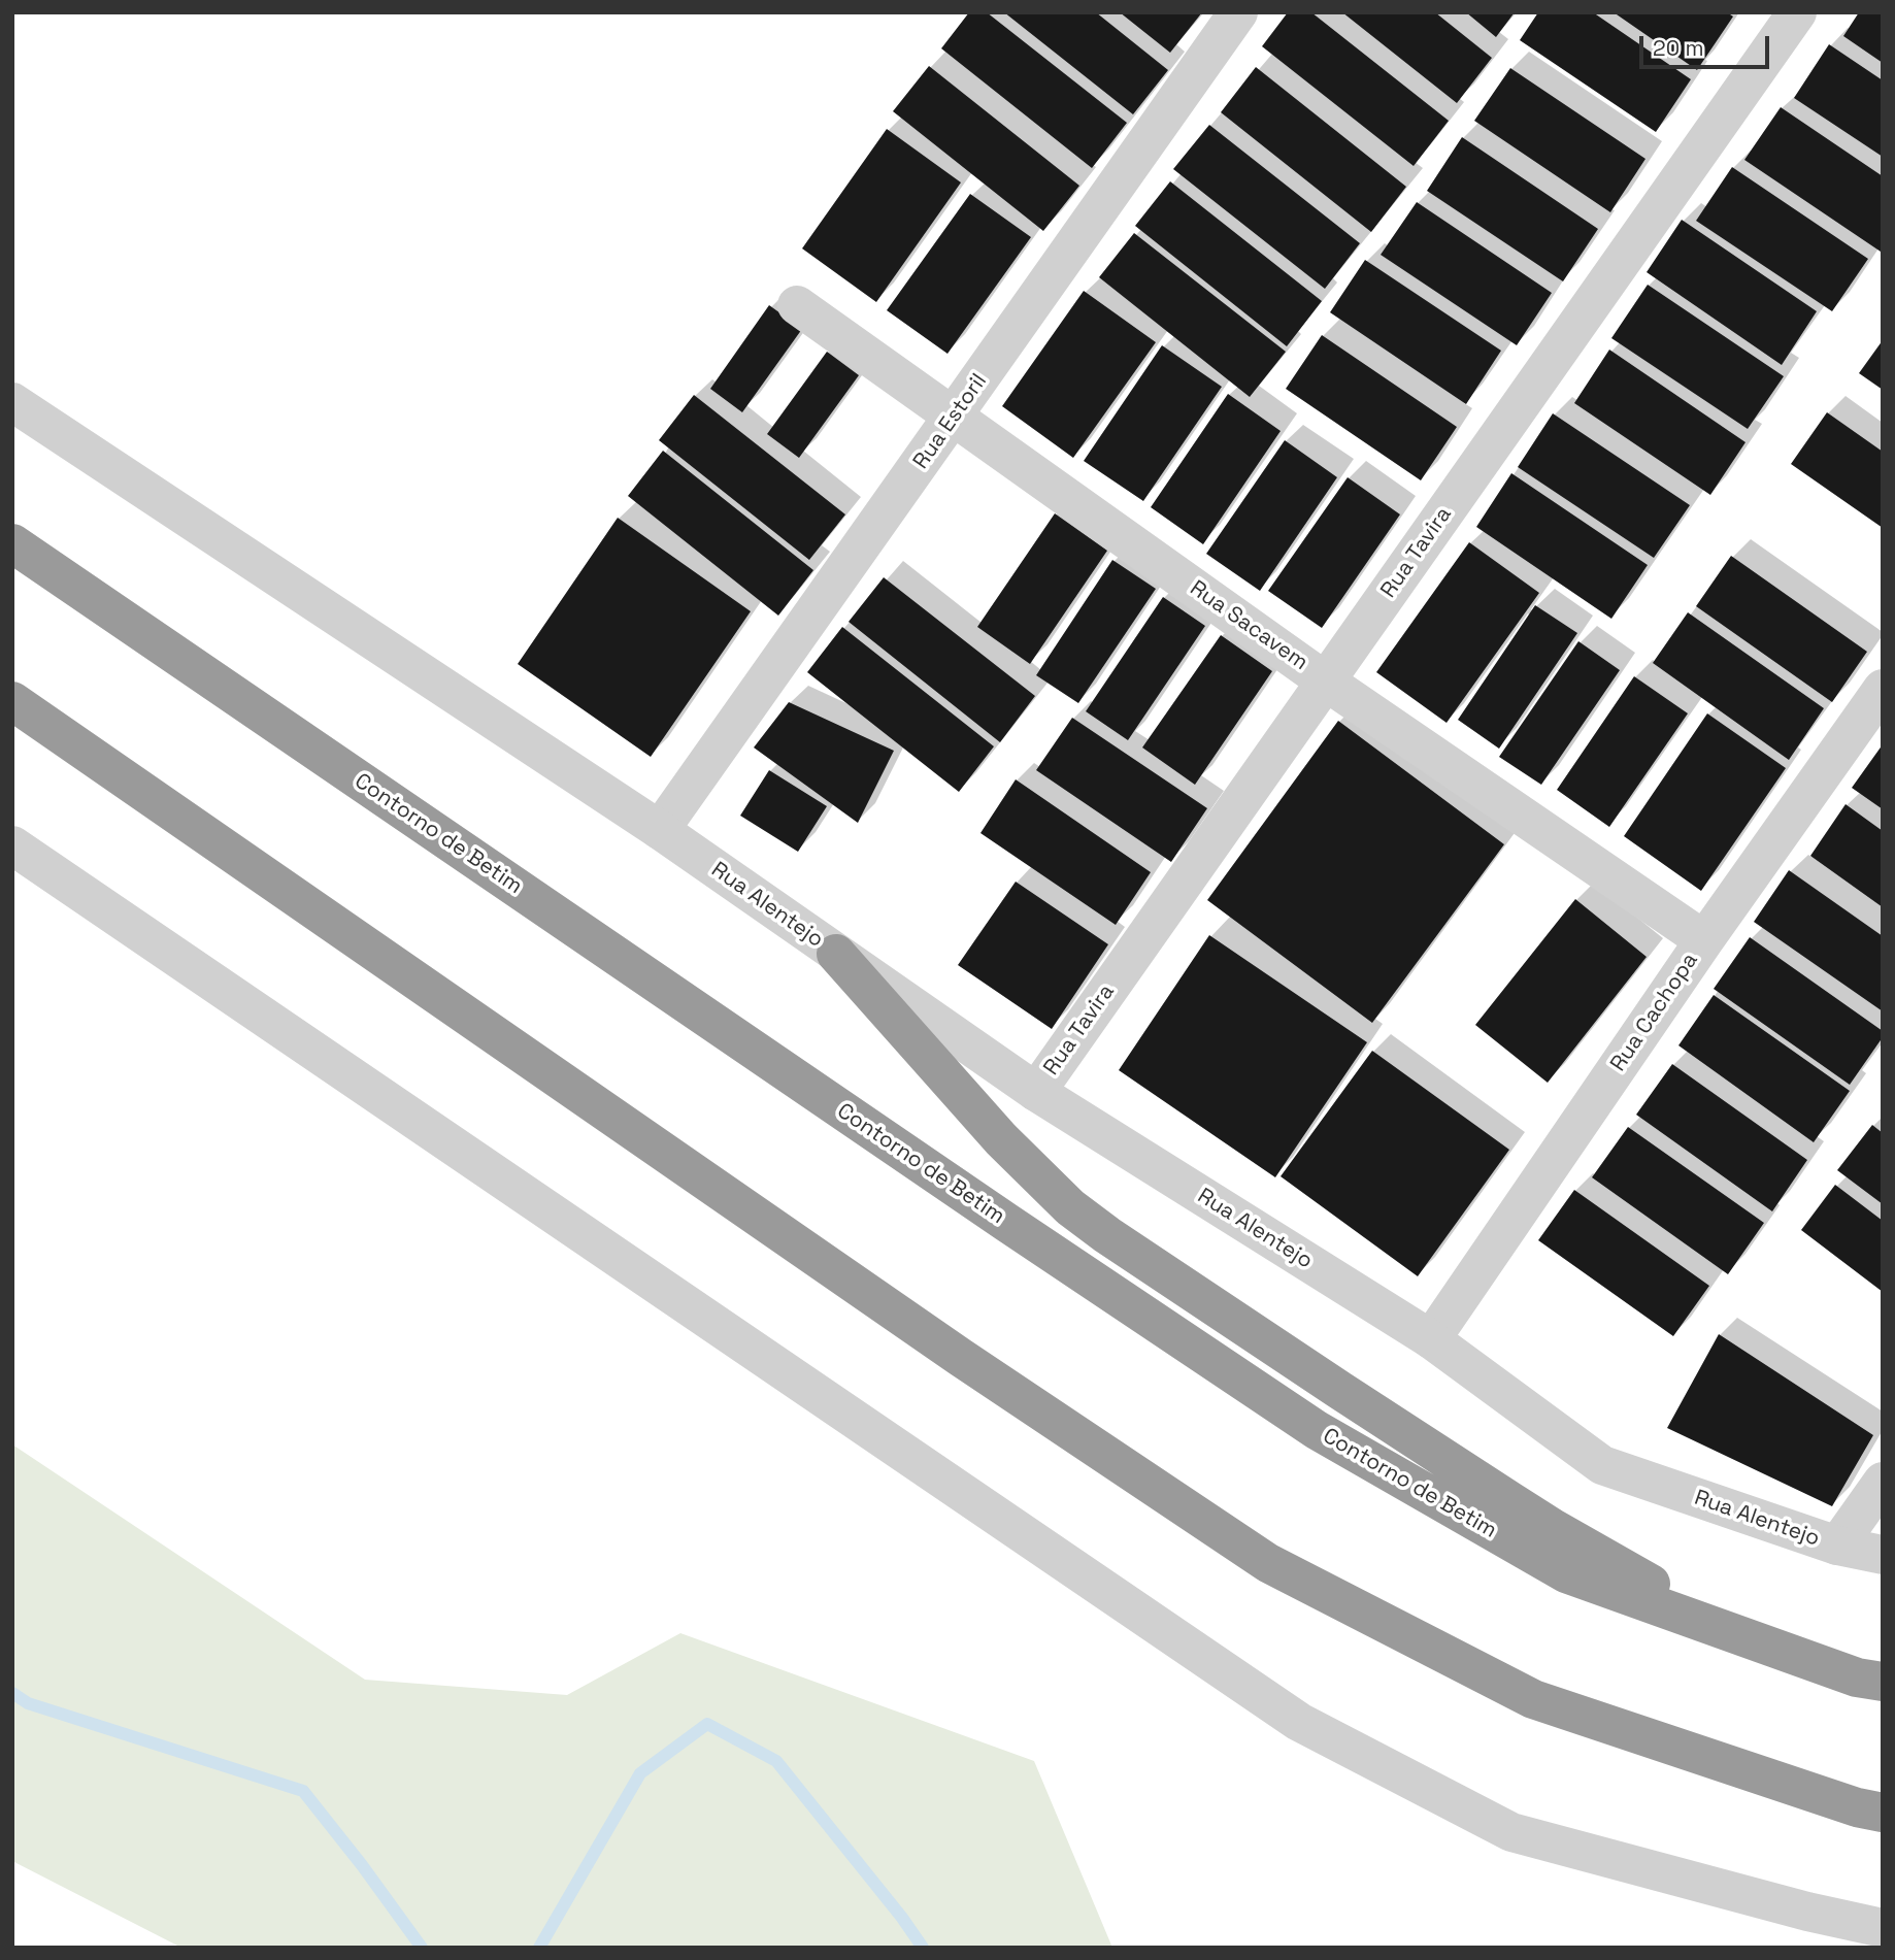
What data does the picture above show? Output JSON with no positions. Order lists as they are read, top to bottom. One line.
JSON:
{"streets":{"highway":["Contorno de Betim"],"street":["Rua Estoril","Rua Tavira","Rua Sacavem","Rua Alentejo","Rua Cachopa"]},"crossings":[["Rua Estoril","Rua Sacavem"],["Rua Estoril","Rua Alentejo"],["Rua Tavira","Rua Sacavem"],["Rua Tavira","Rua Alentejo"],["Rua Sacavem","Rua Cachopa"],["Rua Alentejo","Rua Cachopa"]],"scale_bar":"20 m"}
